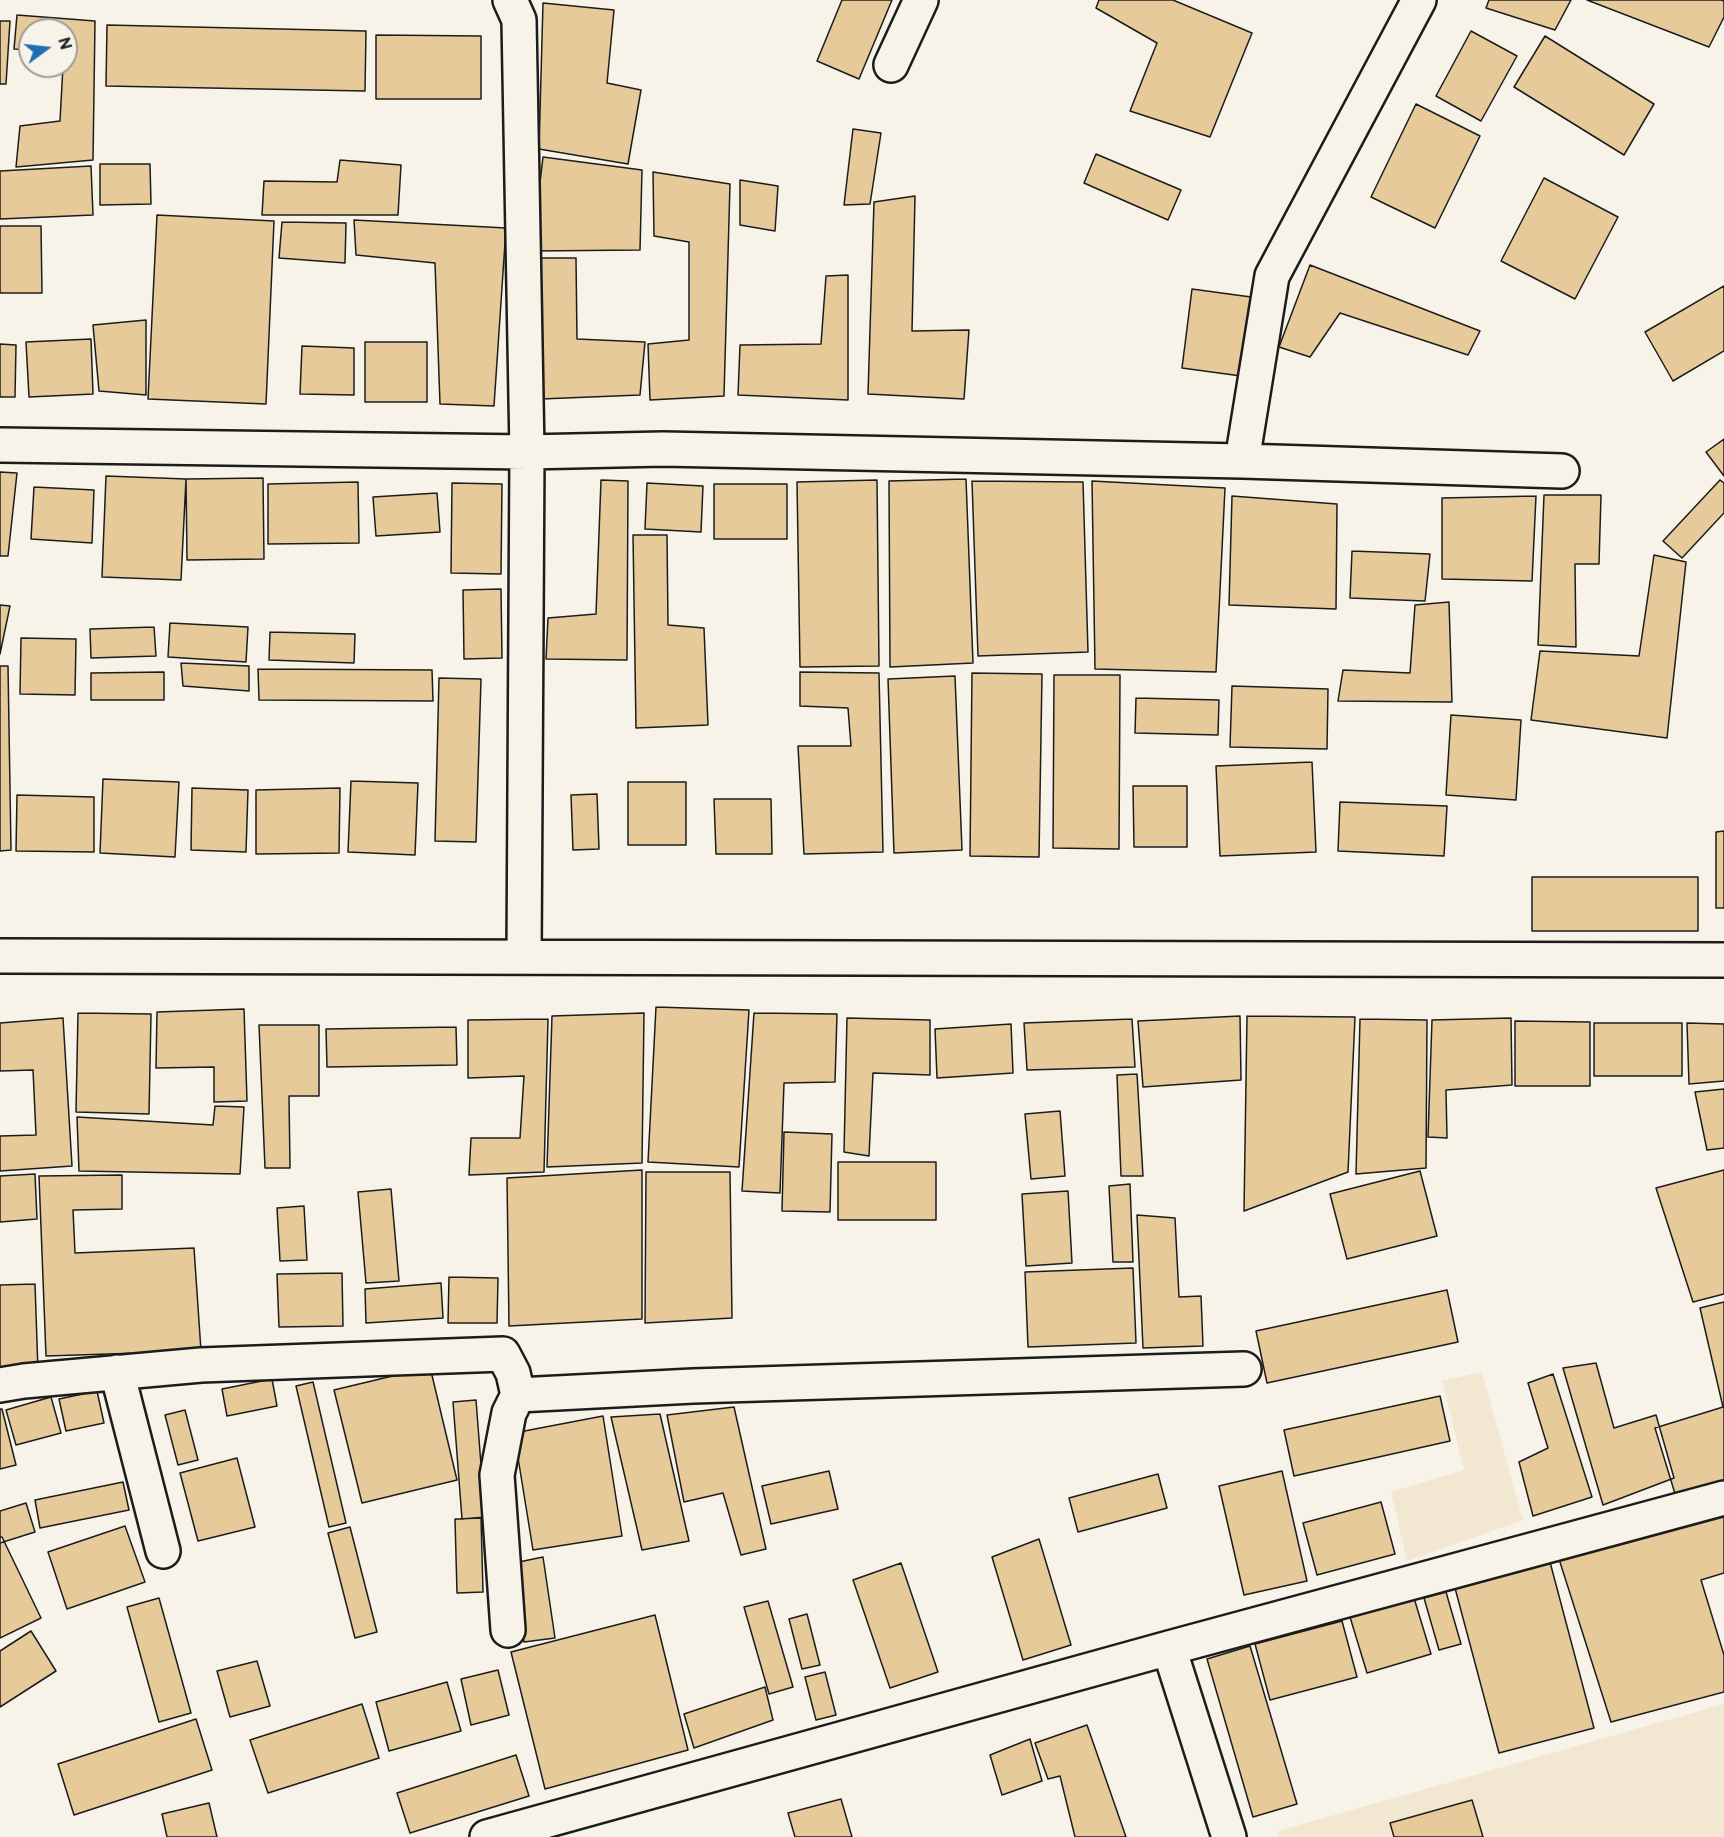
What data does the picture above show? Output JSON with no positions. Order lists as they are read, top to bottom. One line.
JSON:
{"north":"right"}
